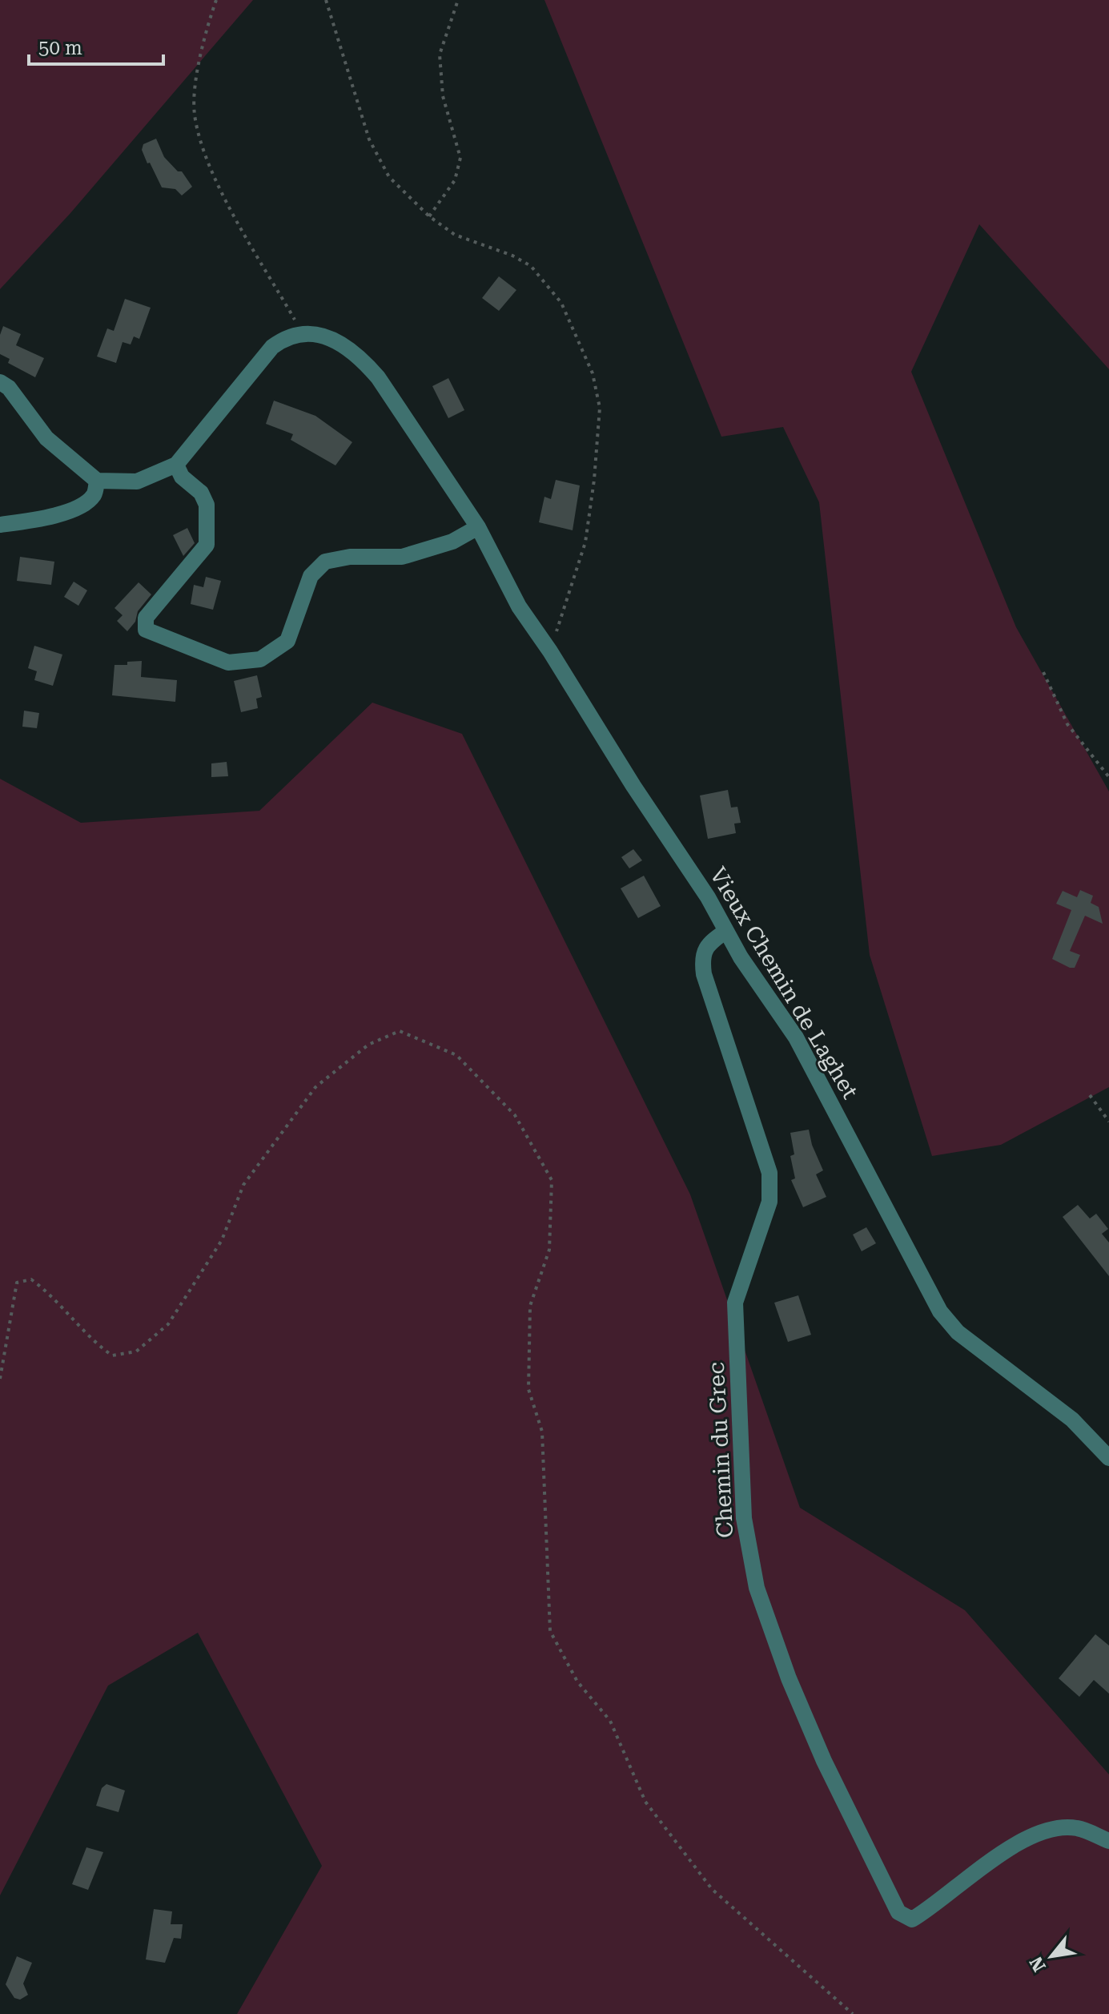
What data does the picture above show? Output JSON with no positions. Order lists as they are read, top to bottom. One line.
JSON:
{"streets":{"street":["Vieux Chemin de Laghet","Chemin du Grec"]},"crossings":[["Vieux Chemin de Laghet","Chemin du Grec"]],"scale_bar":"50 m","north":"bottom left"}
